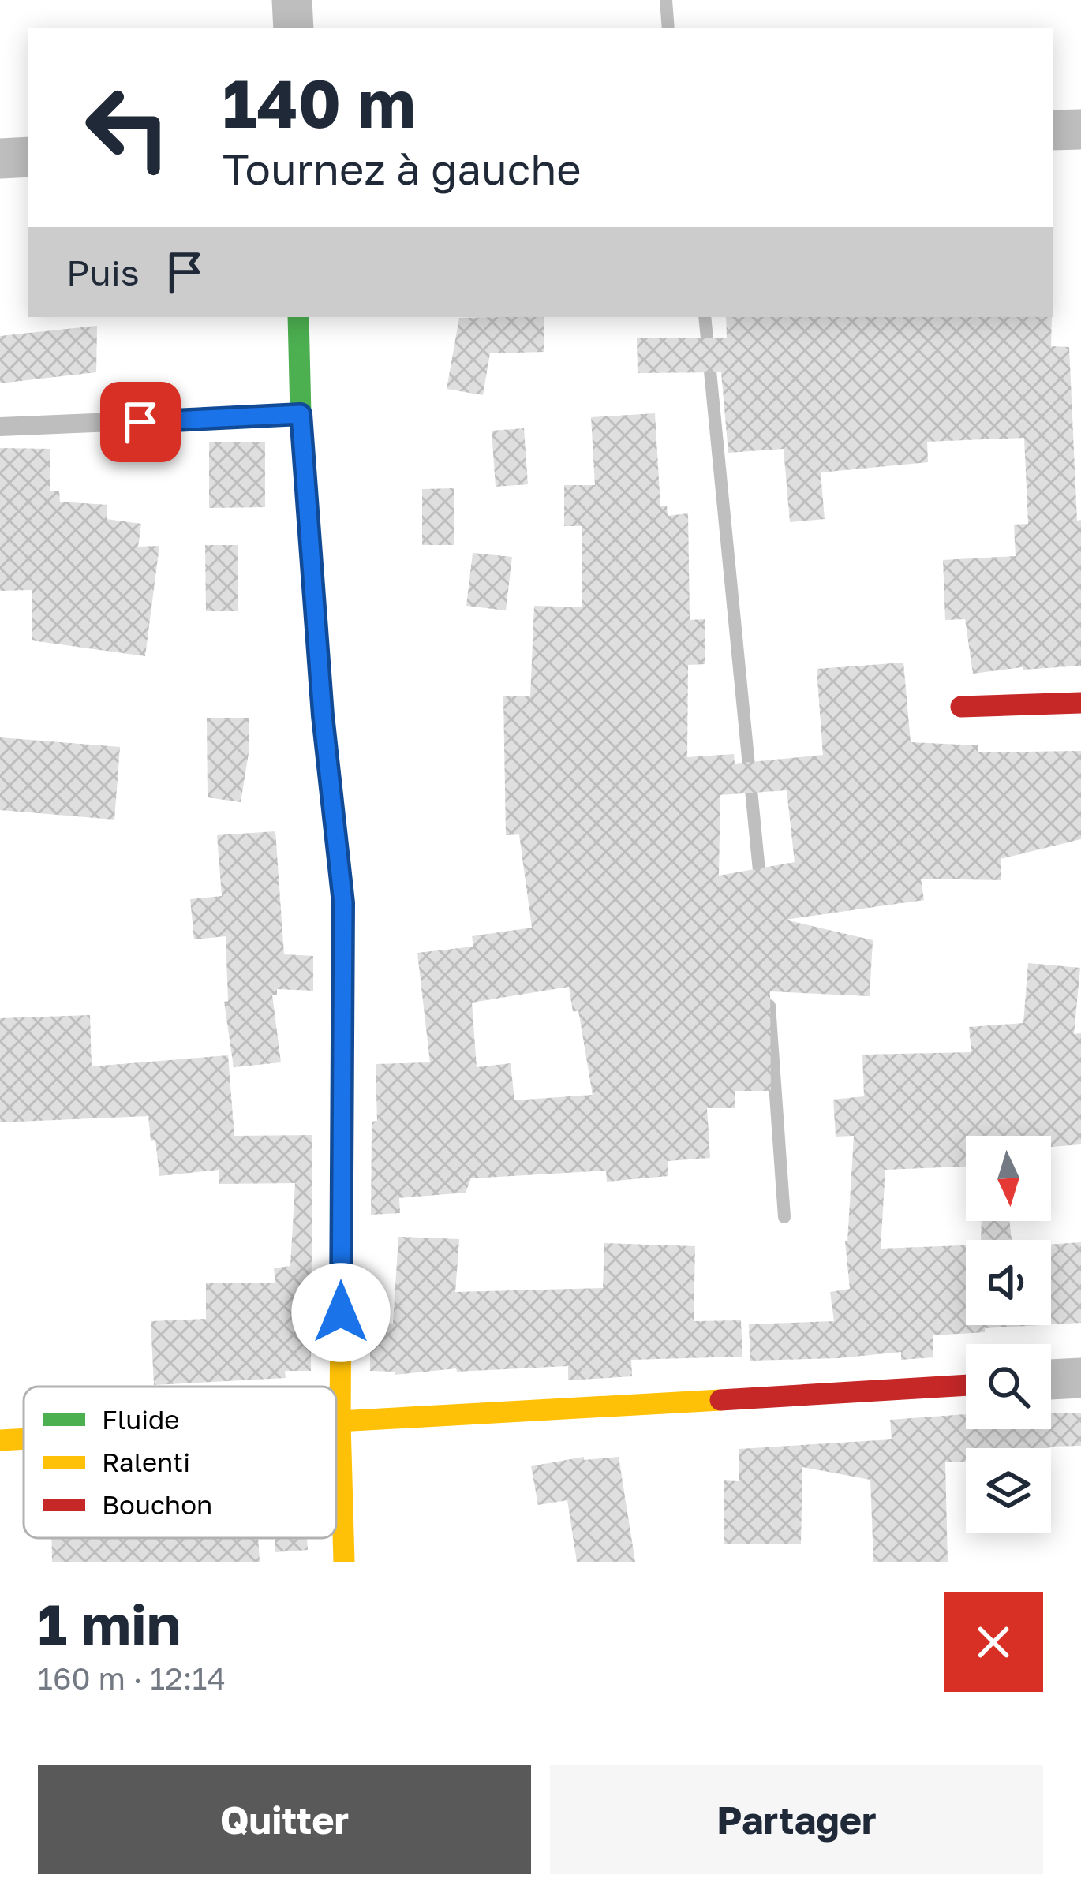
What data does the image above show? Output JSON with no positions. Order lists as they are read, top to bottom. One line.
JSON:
{"legend":["Fluide","Ralenti","Bouchon"],"north":"bottom","page":{"turn":["140 m","Tournez à gauche"],"then":"Puis","heading":["1 min","160 m · 12:14"],"buttons":["Quitter","Partager"]}}
